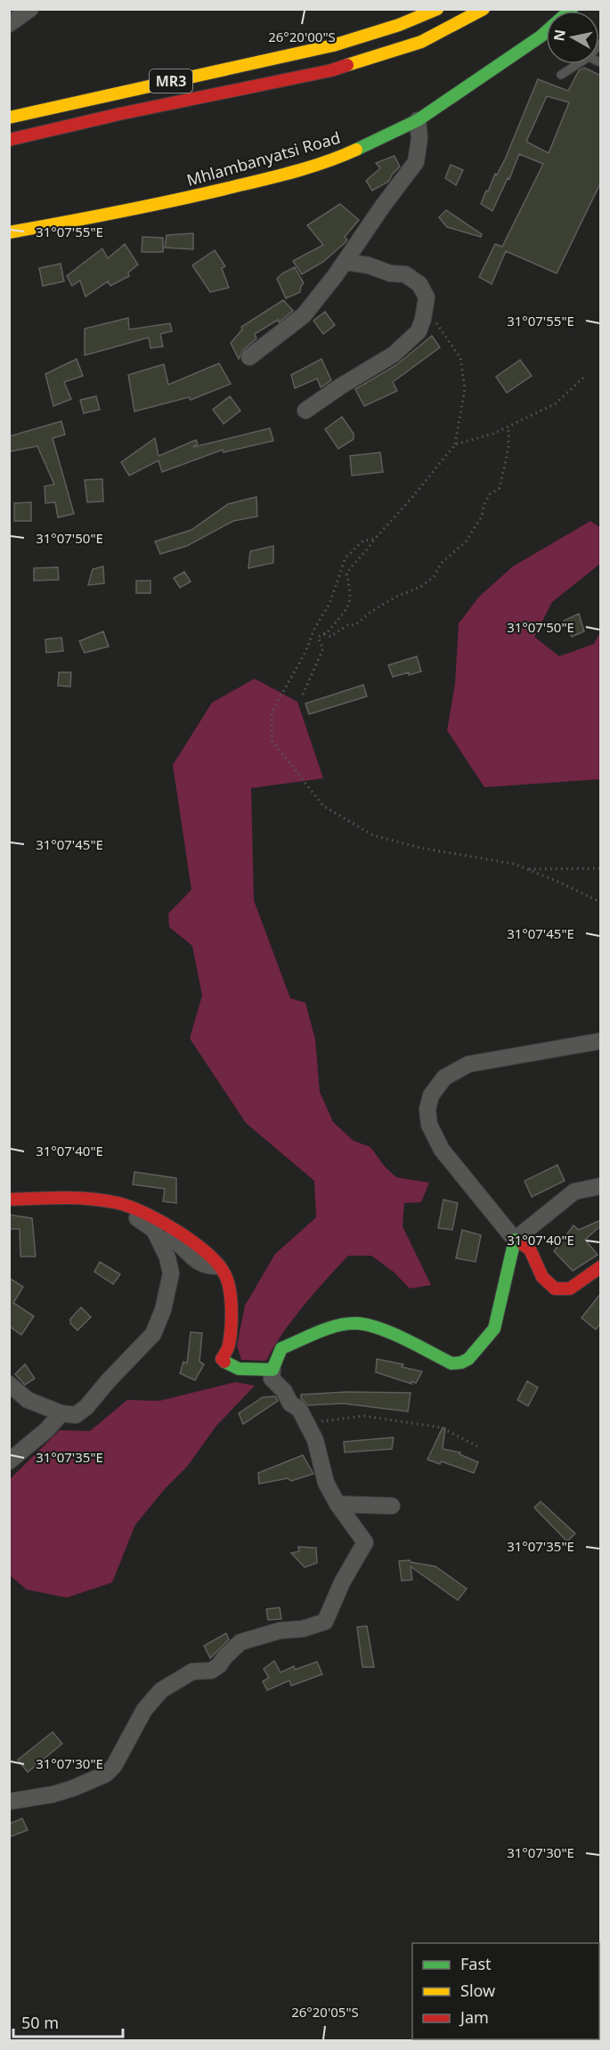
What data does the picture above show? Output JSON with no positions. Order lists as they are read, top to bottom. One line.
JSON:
{"streets":{"main road":["MR3","Mhlambanyatsi Road"]},"legend":["Fast","Slow","Jam"],"scale_bar":"50 m","north":"left","coordinates":["26°20'00\"S","31°07'55\"E","31°07'50\"E","31°07'45\"E","31°07'40\"E","31°07'35\"E","31°07'30\"E","26°20'05\"S"]}
